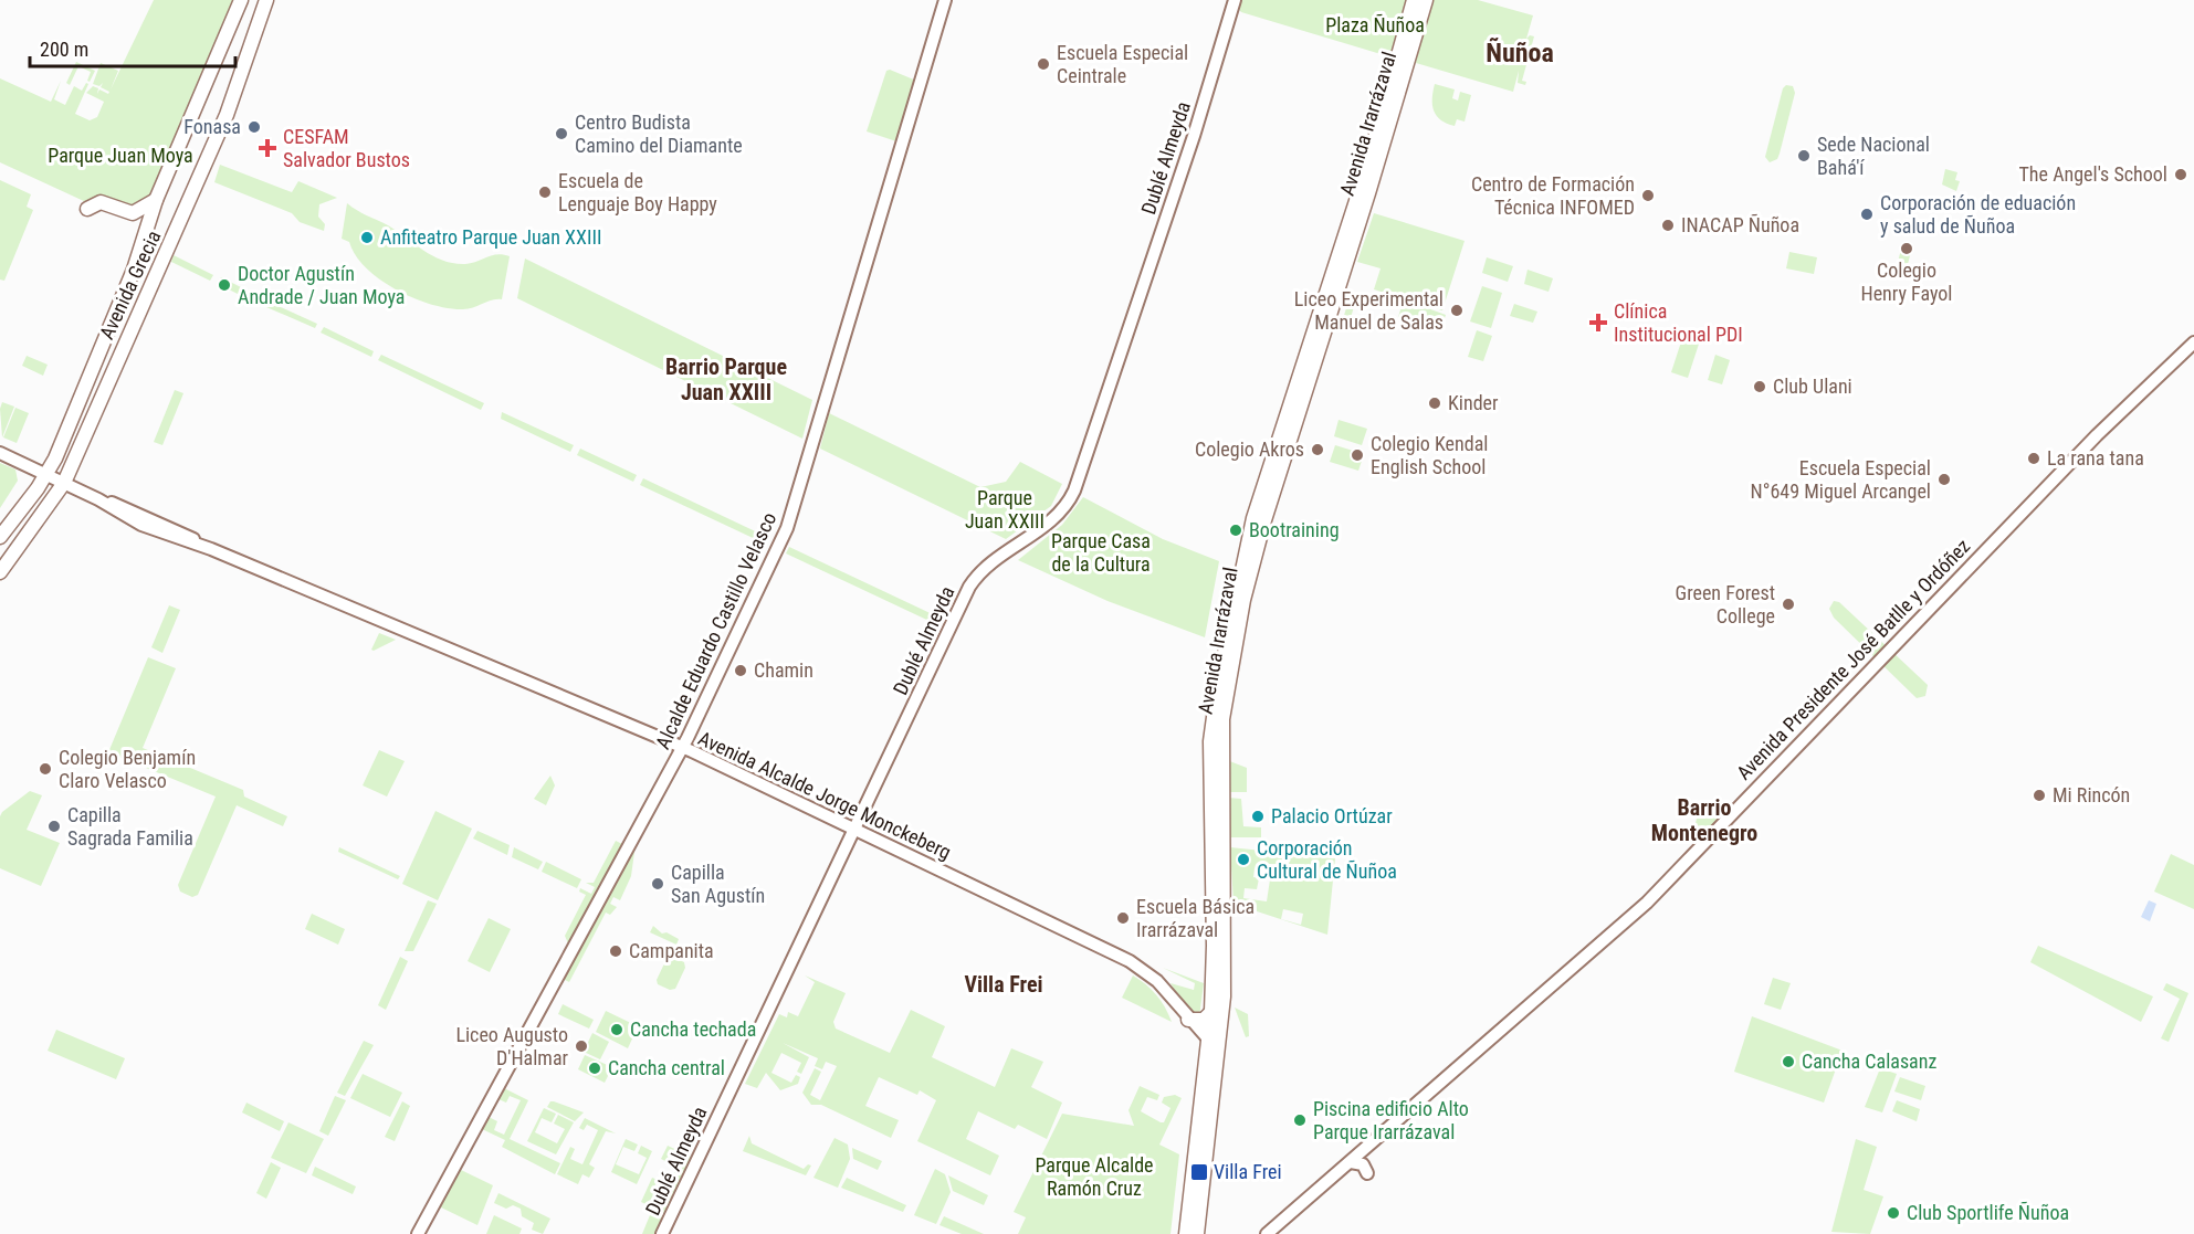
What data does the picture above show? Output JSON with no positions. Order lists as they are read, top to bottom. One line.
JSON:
{"streets":{"main road":["Avenida Irarrázaval","Dublé Almeyda","Avenida Grecia","Alcalde Eduardo Castillo Velasco","Avenida Presidente José Batlle y Ordóñez","Avenida Alcalde Jorge Monckeberg"]},"crossings":[["Avenida Irarrázaval","Avenida Alcalde Jorge Monckeberg"],["Dublé Almeyda","Avenida Alcalde Jorge Monckeberg"],["Avenida Grecia","Avenida Alcalde Jorge Monckeberg"],["Alcalde Eduardo Castillo Velasco","Avenida Alcalde Jorge Monckeberg"]],"districts":["Ñuñoa","Barrio Parque Juan XXIII","Barrio Montenegro","Villa Frei"],"parks":["Plaza Ñuñoa","Parque Juan Moya","Parque Juan XXIII","Parque Casa de la Cultura","Parque Alcalde Ramón Cruz"],"places":{"other":["Escuela Especial Ceintrale","Fonasa","Centro Budista Camino del Diamante","Sede Nacional Bahá'í","The Angel's School","Escuela de Lenguaje Boy Happy","Centro de Formación Técnica INFOMED","Corporación de eduación y salud de Ñuñoa","INACAP Ñuñoa","Anfiteatro Parque Juan XXIII","Colegio Henry Fayol","Doctor Agustín Andrade / Juan Moya","Liceo Experimental Manuel de Salas","Club Ulani","Kinder","Colegio Akros","Colegio Kendal English School","La rana tana","Escuela Especial N°649 Miguel Arcangel","Bootraining","Green Forest College","Chamin","Colegio Benjamín Claro Velasco","Mi Rincón","Palacio Ortúzar","Capilla Sagrada Familia","Corporación Cultural de Ñuñoa","Capilla San Agustín","Escuela Básica Irarrázaval","Campanita","Cancha techada","Liceo Augusto D'Halmar","Cancha Calasanz","Cancha central","Piscina edificio Alto Parque Irarrázaval","Club Sportlife Ñuñoa"],"health":["CESFAM Salvador Bustos","Clínica Institucional PDI"],"transit":["Villa Frei"]},"scale_bar":"200 m"}
